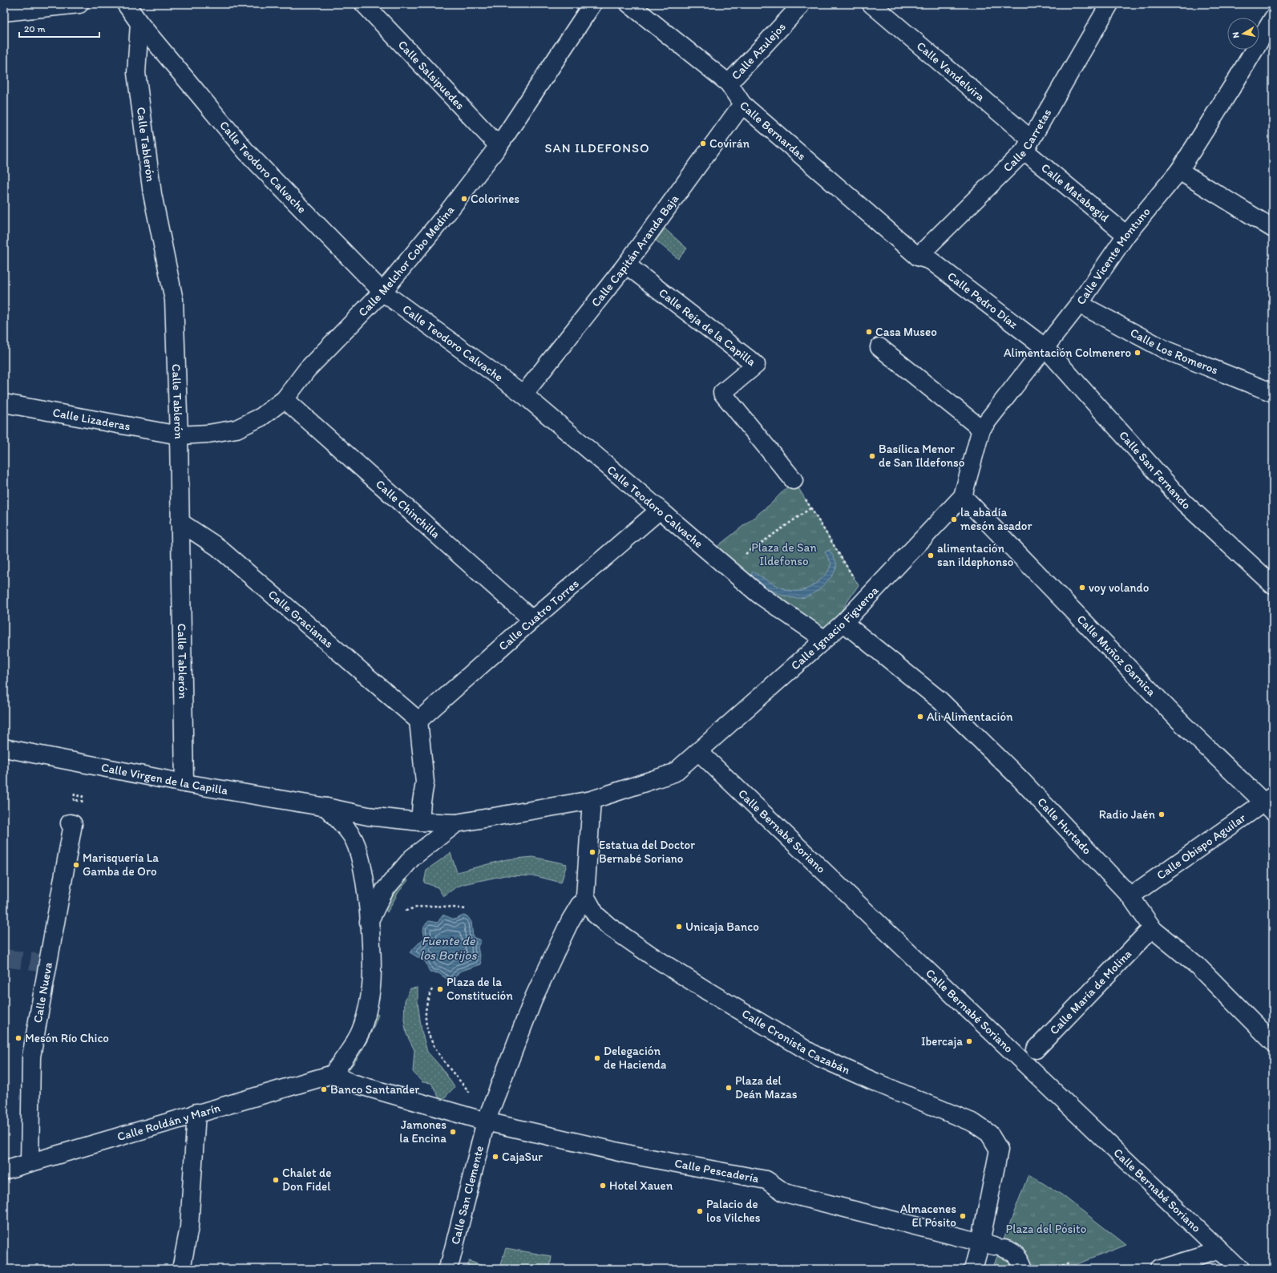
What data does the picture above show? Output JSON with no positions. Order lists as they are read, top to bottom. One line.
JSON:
{"streets":{"street":["Calle Azulejos","Calle Vandelvira","Calle Salsipuedes","Calle Bernardas","Calle Carretas","Calle Tablerón","Calle Teodoro Calvache","Calle Matabegid","Calle Capitán Aranda Baja","Calle Vicente Montuno","Calle Melchor Cobo Medina","Calle Pedro Díaz","Calle Reja de la Capilla","Calle Los Romeros","Calle Lizaderas","Calle San Fernando","Calle Chinchilla","Calle Cuatro Torres","Calle Gracianas","Calle Ignacio Figueroa","Calle Muñoz Garnica","Calle Virgen de la Capilla","Calle Hurtado","Calle Bernabé Soriano","Calle Obispo Aguilar","Calle María de Molina","Calle Nueva","Calle Cronista Cazabán","Calle Roldán y Marín","Calle Pescadería","Calle San Clemente"]},"crossings":[["Calle Azulejos","Calle Bernardas"],["Calle Vandelvira","Calle Carretas"],["Calle Vandelvira","Calle Matabegid"],["Calle Salsipuedes","Calle Melchor Cobo Medina"],["Calle Bernardas","Calle Carretas"],["Calle Bernardas","Calle Capitán Aranda Baja"],["Calle Bernardas","Calle Pedro Díaz"],["Calle Carretas","Calle Matabegid"],["Calle Carretas","Calle Pedro Díaz"],["Calle Tablerón","Calle Teodoro Calvache"],["Calle Tablerón","Calle Melchor Cobo Medina"],["Calle Tablerón","Calle Lizaderas"],["Calle Tablerón","Calle Gracianas"],["Calle Tablerón","Calle Virgen de la Capilla"],["Calle Teodoro Calvache","Calle Capitán Aranda Baja"],["Calle Teodoro Calvache","Calle Melchor Cobo Medina"],["Calle Teodoro Calvache","Calle Cuatro Torres"],["Calle Matabegid","Calle Vicente Montuno"],["Calle Capitán Aranda Baja","Calle Reja de la Capilla"],["Calle Vicente Montuno","Calle Pedro Díaz"],["Calle Vicente Montuno","Calle Los Romeros"],["Calle Vicente Montuno","Calle San Fernando"],["Calle Vicente Montuno","Calle Ignacio Figueroa"],["Calle Vicente Montuno","Calle Muñoz Garnica"],["Calle Melchor Cobo Medina","Calle Lizaderas"],["Calle Melchor Cobo Medina","Calle Chinchilla"],["Calle Pedro Díaz","Calle San Fernando"],["Calle Chinchilla","Calle Cuatro Torres"],["Calle Cuatro Torres","Calle Gracianas"],["Calle Ignacio Figueroa","Calle Muñoz Garnica"],["Calle Ignacio Figueroa","Calle Hurtado"],["Calle Ignacio Figueroa","Calle Bernabé Soriano"],["Calle Ignacio Figueroa","Calle Cronista Cazabán"],["Calle Muñoz Garnica","Calle Obispo Aguilar"],["Calle Hurtado","Calle Obispo Aguilar"],["Calle Nueva","Calle Roldán y Marín"],["Calle Cronista Cazabán","Calle Pescadería"],["Calle Pescadería","Calle San Clemente"]],"districts":["SAN ILDEFONSO"],"water":["Fuente de los Botijos"],"parks":["Plaza de San Ildefonso","Plaza del Pósito"],"places":["Covirán","Colorines","Casa Museo","Alimentación Colmenero","Basílica Menor de San Ildefonso","la abadía mesón asador","alimentación san ildephonso","voy volando","Ali Alimentación","Radio Jaén","Estatua del Doctor Bernabé Soriano","Marisquería La Gamba de Oro","Unicaja Banco","Plaza de la Constitución","Mesón Río Chico","Ibercaja","Delegación de Hacienda","Plaza del Deán Mazas","Banco Santander","Jamones la Encina","CajaSur","Chalet de Don Fidel","Hotel Xauen","Palacio de los Vilches","Almacenes El Pósito"],"scale_bar":"20 m","north":"left"}
